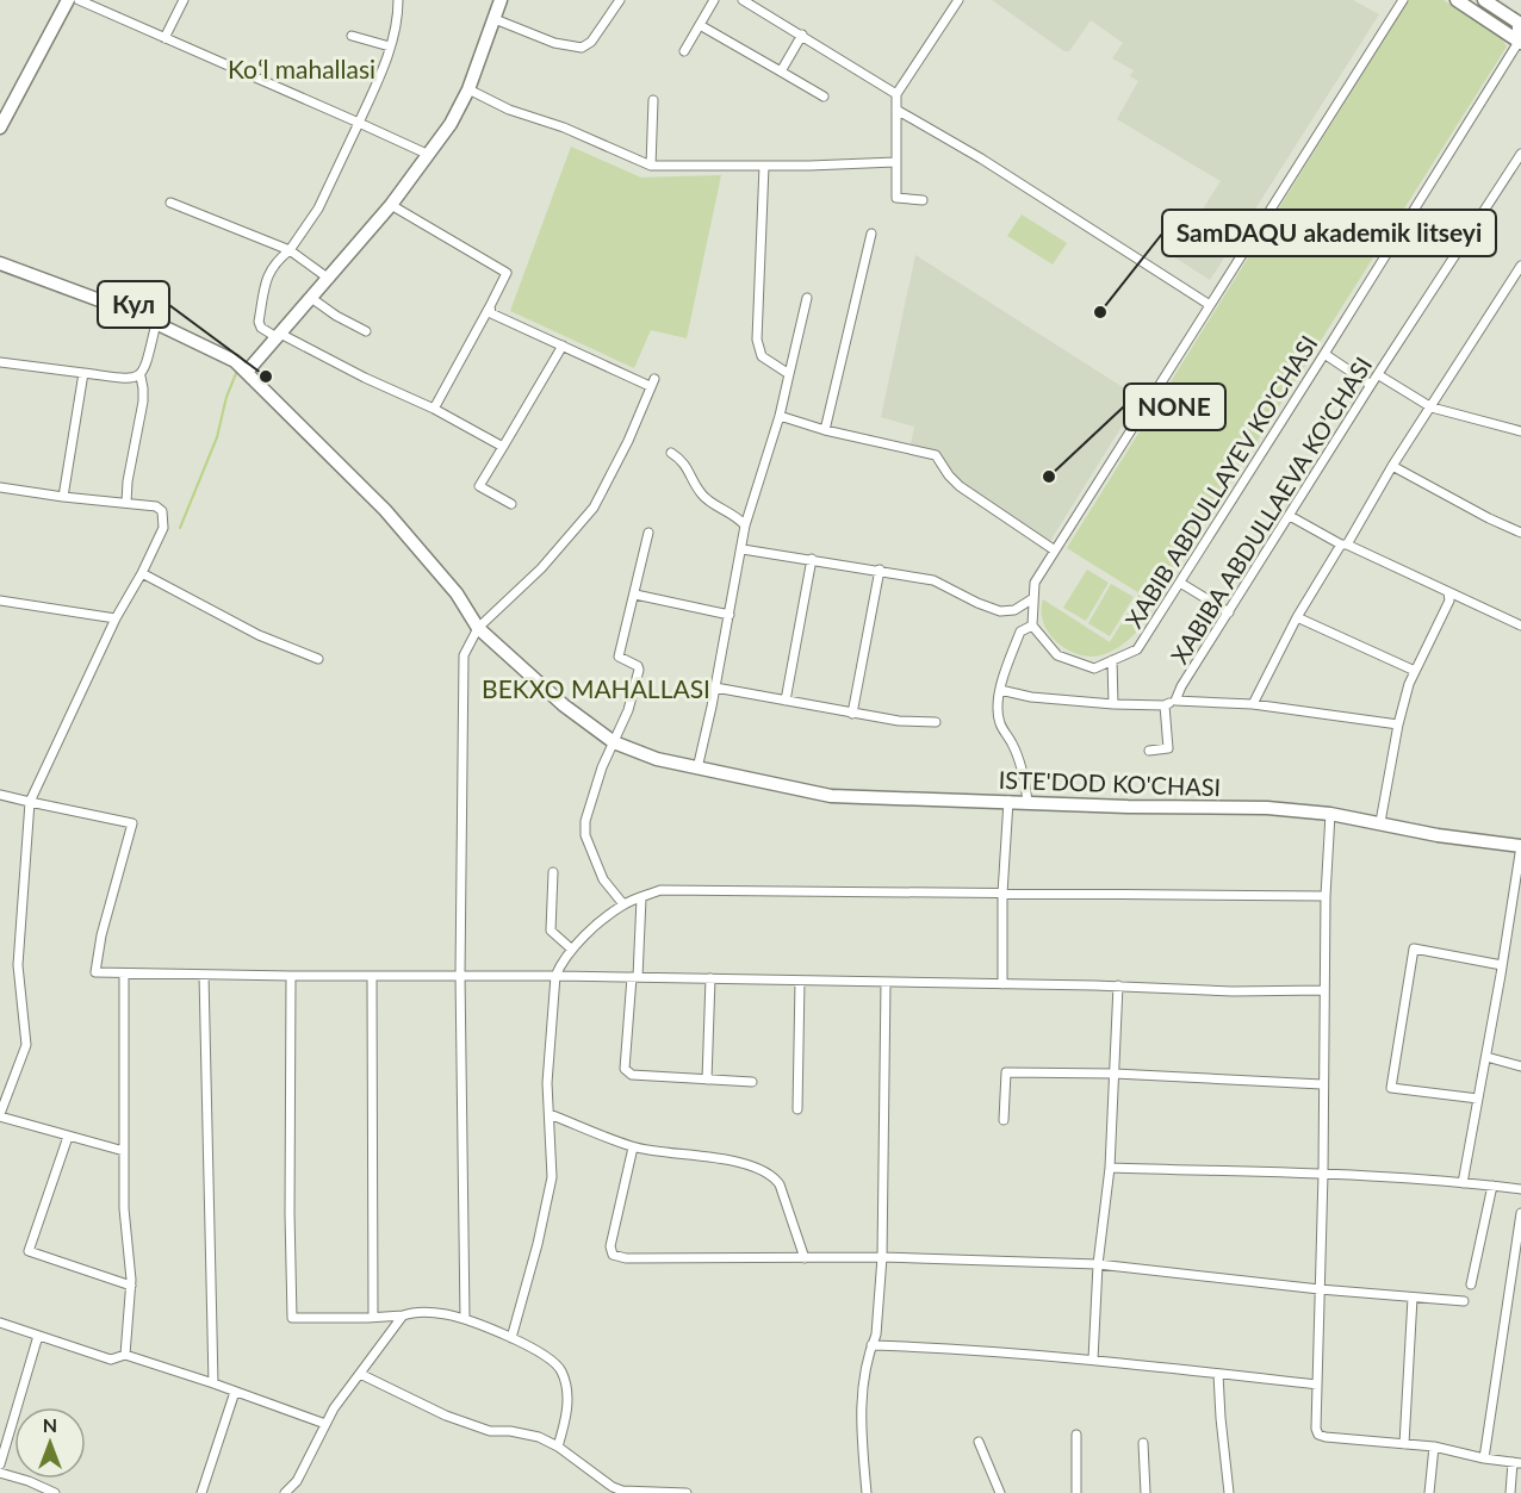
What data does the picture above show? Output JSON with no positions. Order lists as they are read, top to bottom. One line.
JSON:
{"streets":{"street":["XABIB ABDULLAYEV KO'CHASI","XABIBA ABDULLAEVA KO'CHASI","ISTE'DOD KO'CHASI"]},"districts":["Koʻl mahallasi","BEKXO MAHALLASI"],"places":["SamDAQU akademik litseyi","Кул","NONE"],"north":"top"}
